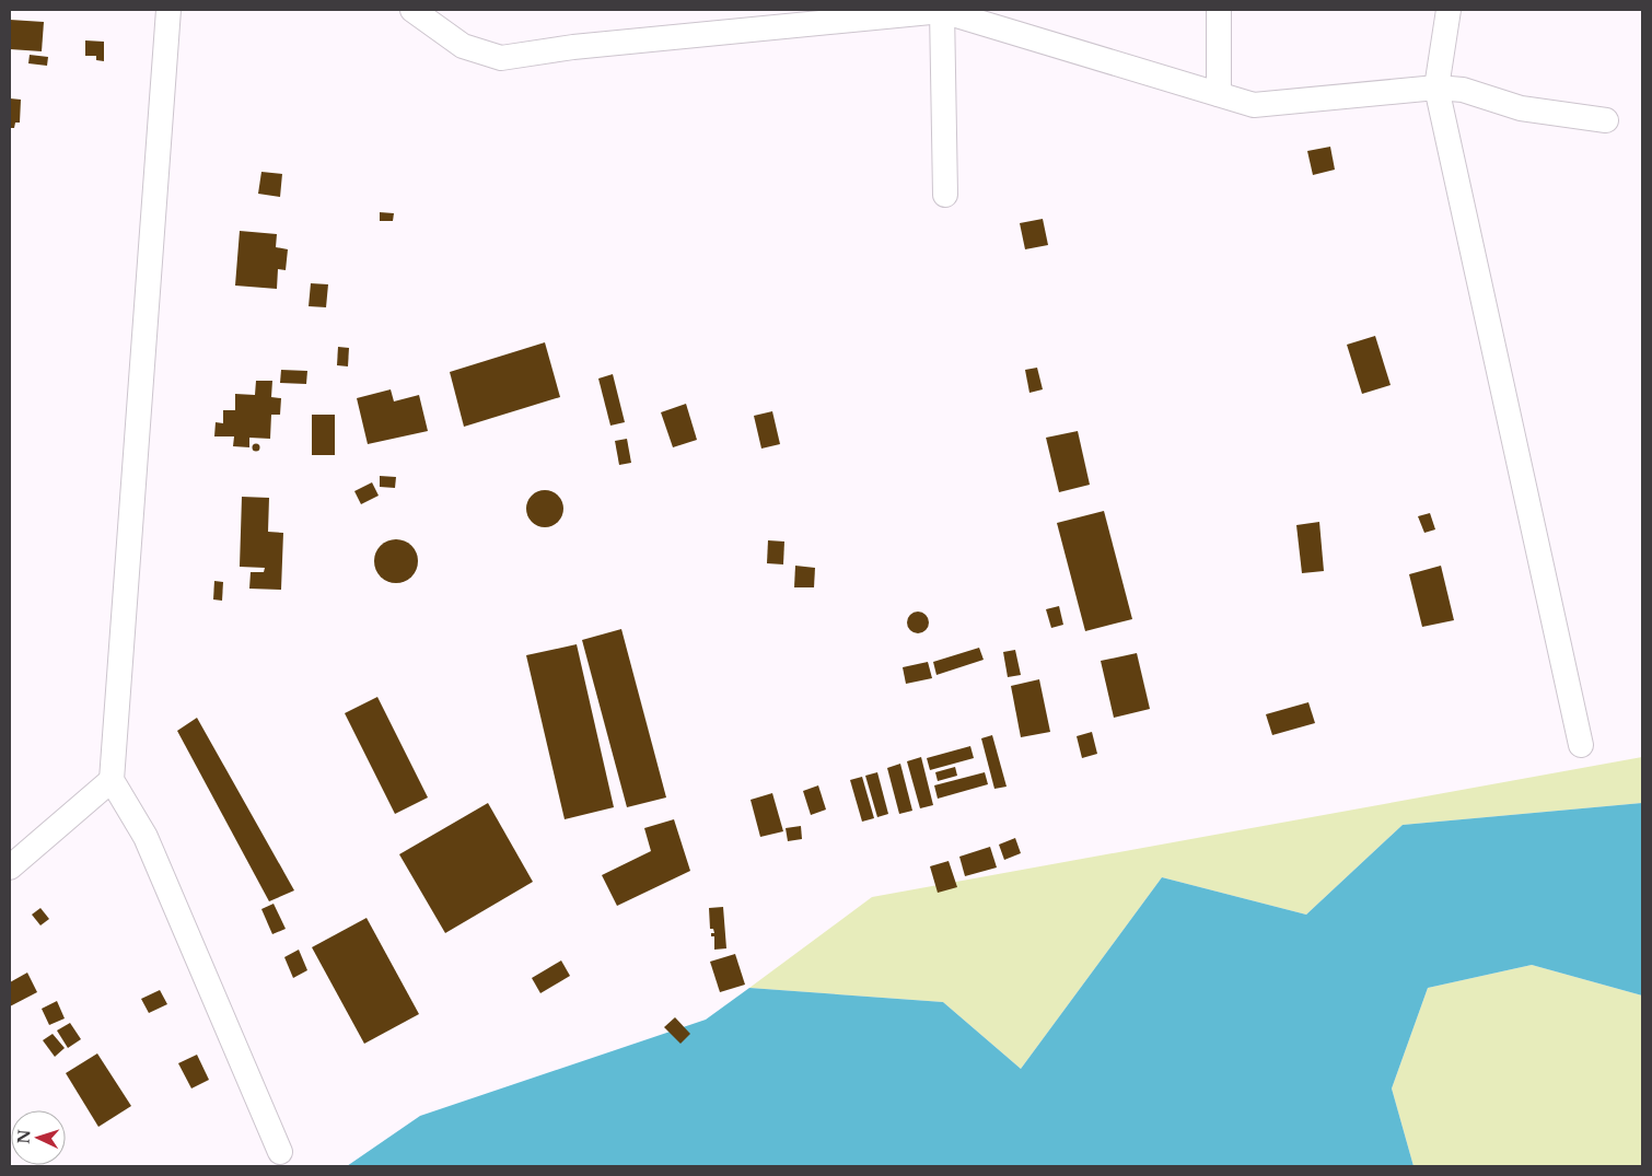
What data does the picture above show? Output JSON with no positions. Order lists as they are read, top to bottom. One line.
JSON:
{"north":"left"}
